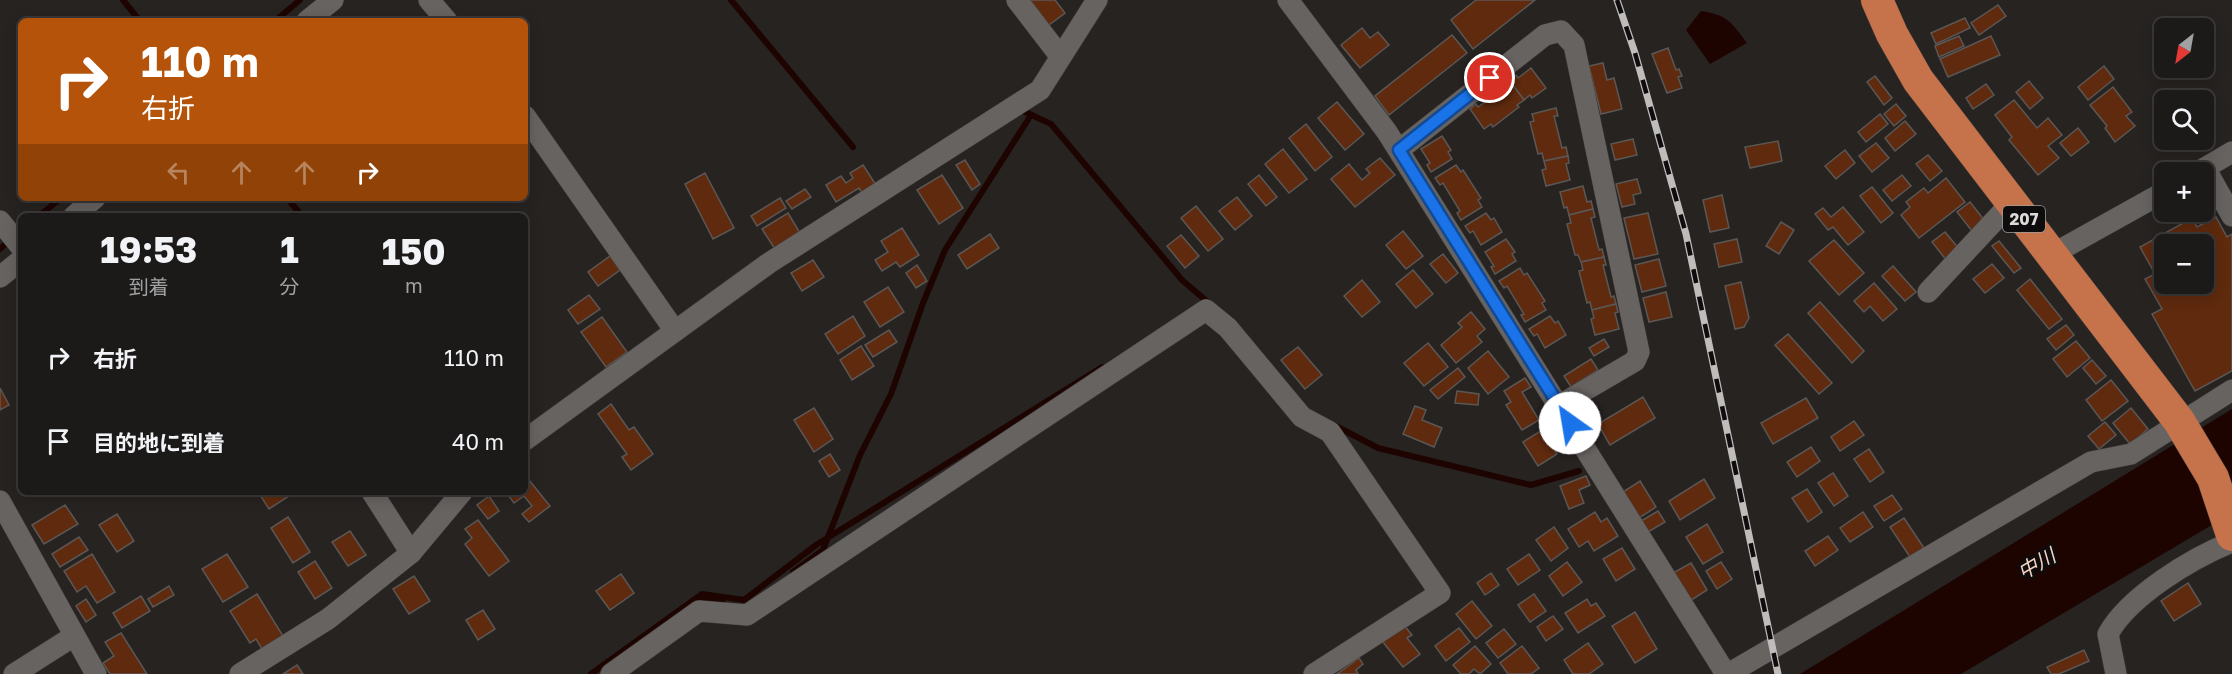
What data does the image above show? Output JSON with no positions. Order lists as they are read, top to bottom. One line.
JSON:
{"streets":{"highway":["207"]},"water":["中川"],"north":"bottom left","page":{"map_buttons":["+","−"],"turn":["110 m","右折"],"eta":["19:53","到着","1","分","150","m"],"list":[{"name":"右折","value":"110 m"},{"name":"目的地に到着","value":"40 m"}]}}
